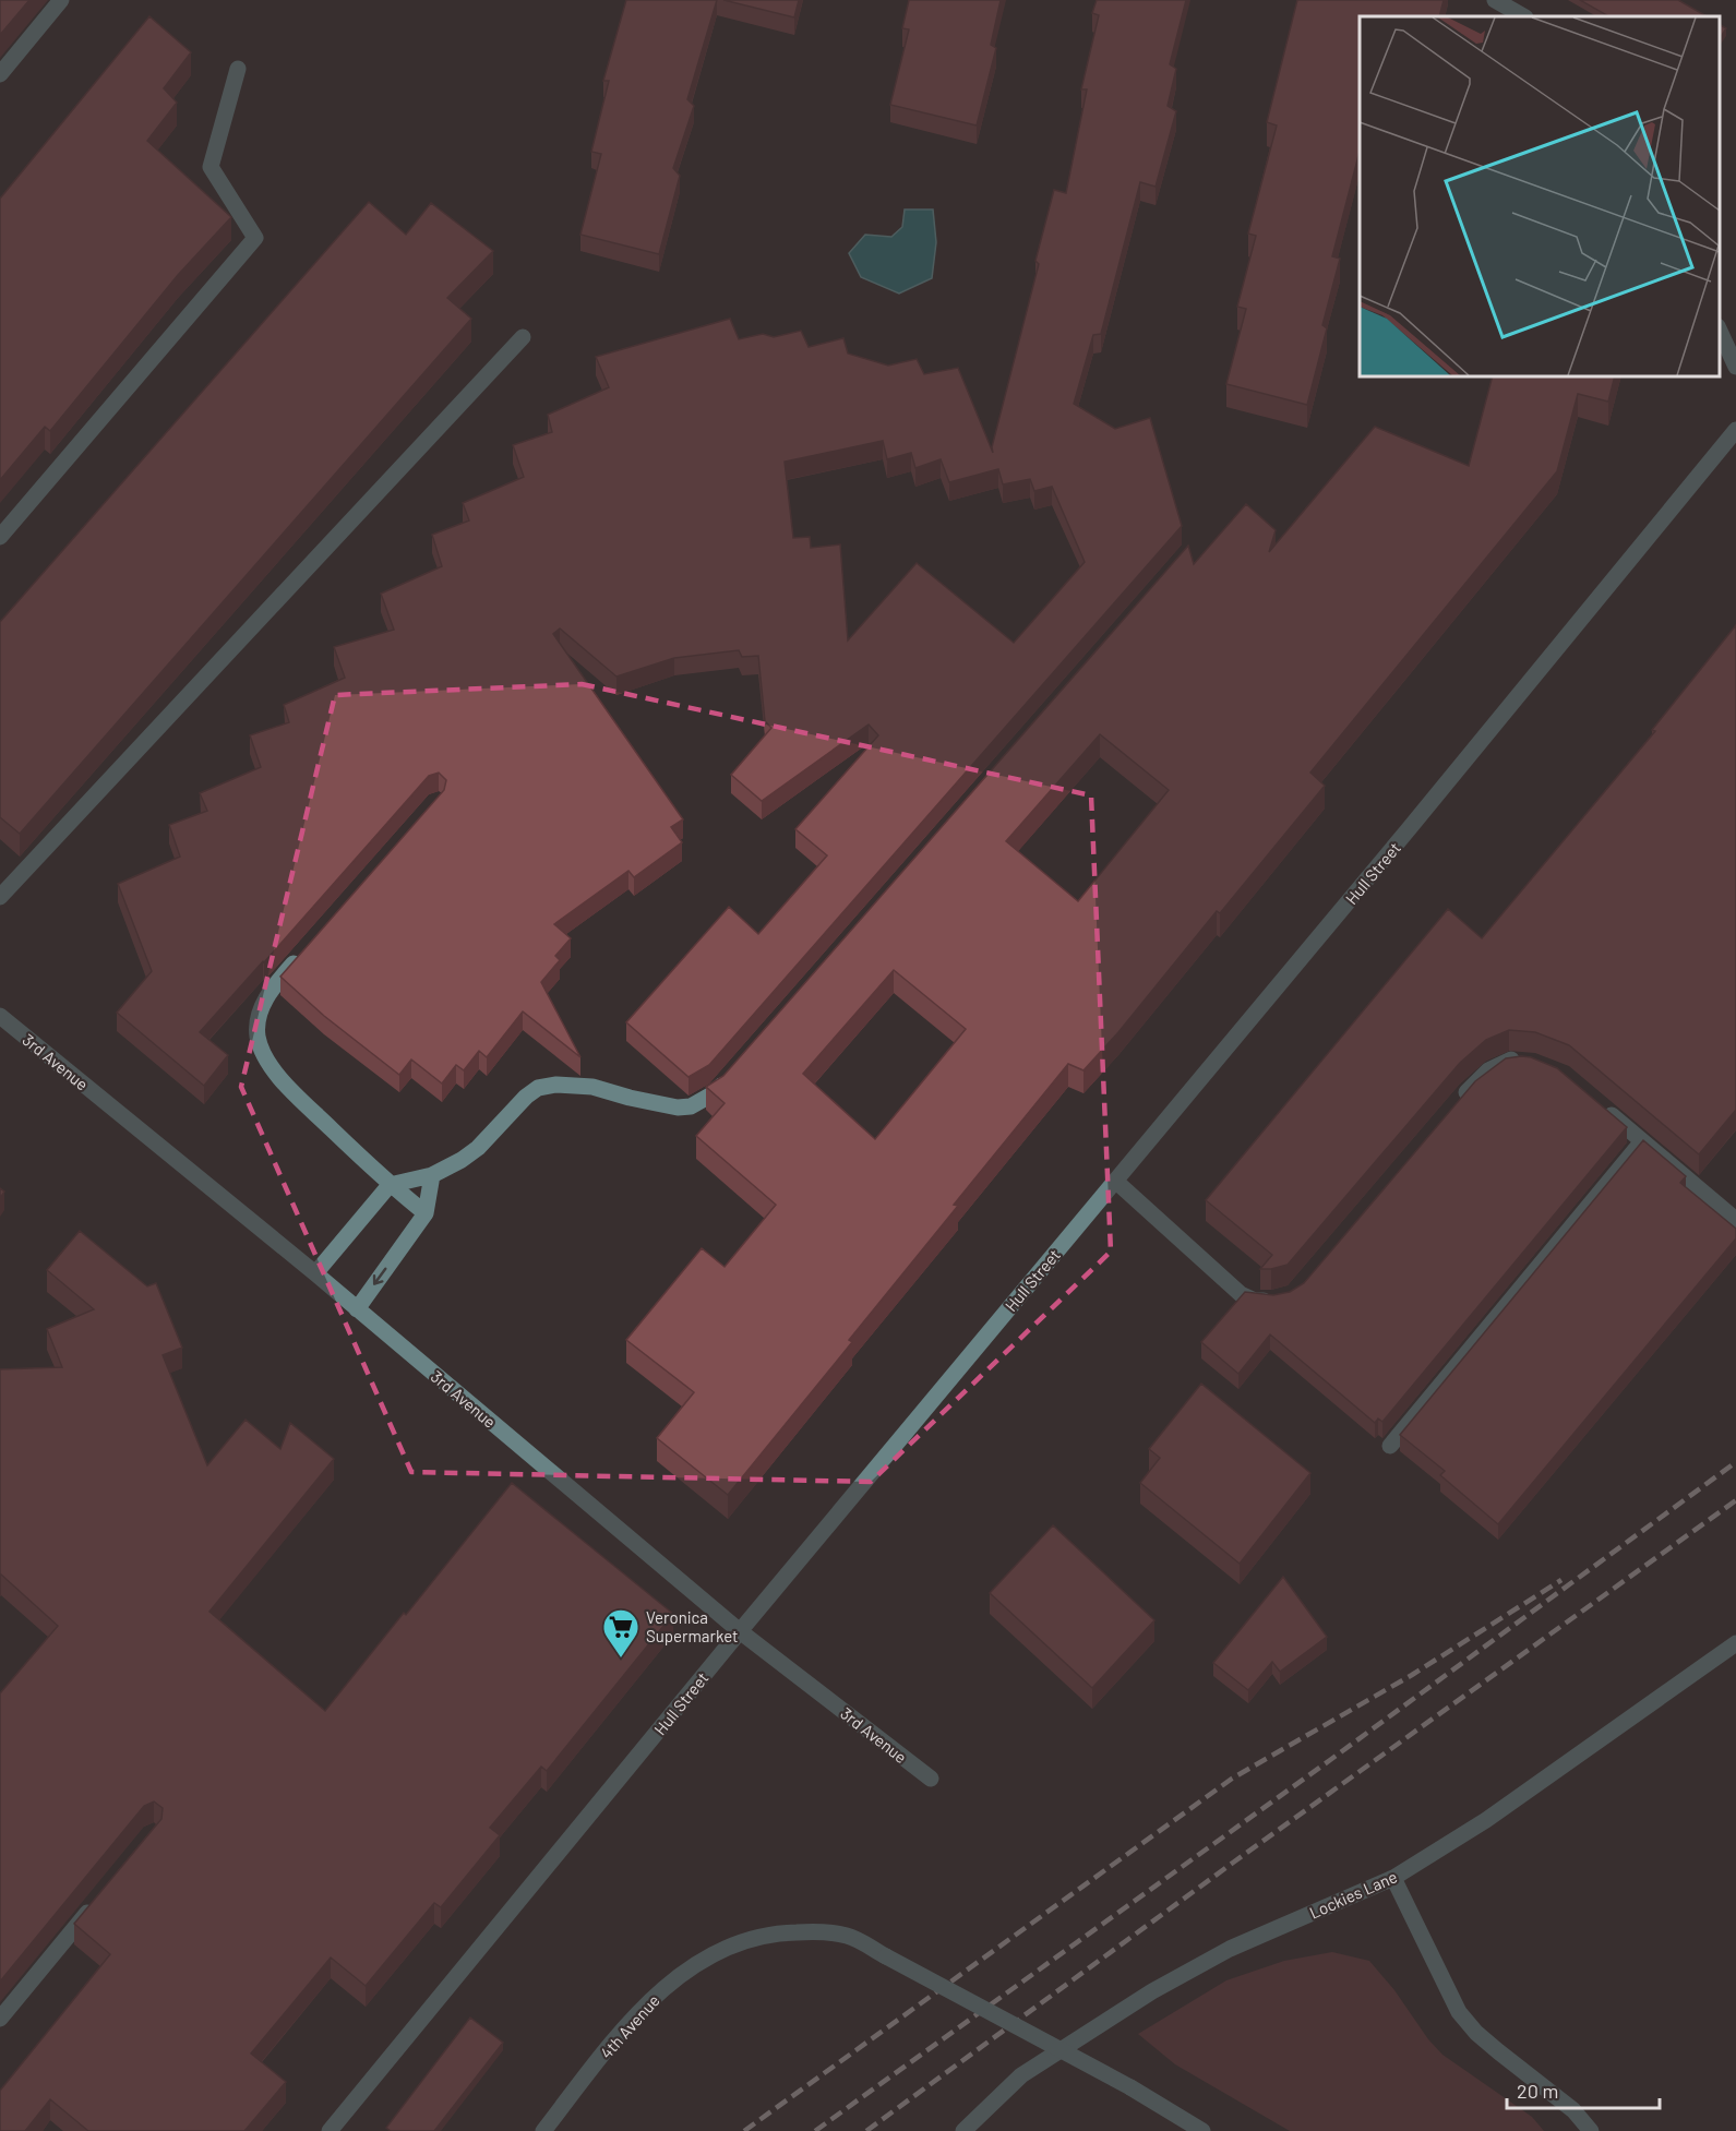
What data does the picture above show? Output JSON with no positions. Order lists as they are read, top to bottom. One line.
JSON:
{"streets":{"street":["Hull Street","3rd Avenue","Lockies Lane","4th Avenue"]},"crossings":[["Hull Street","3rd Avenue"]],"places":{"supermarket":["Veronica Supermarket"]},"scale_bar":"20 m"}
